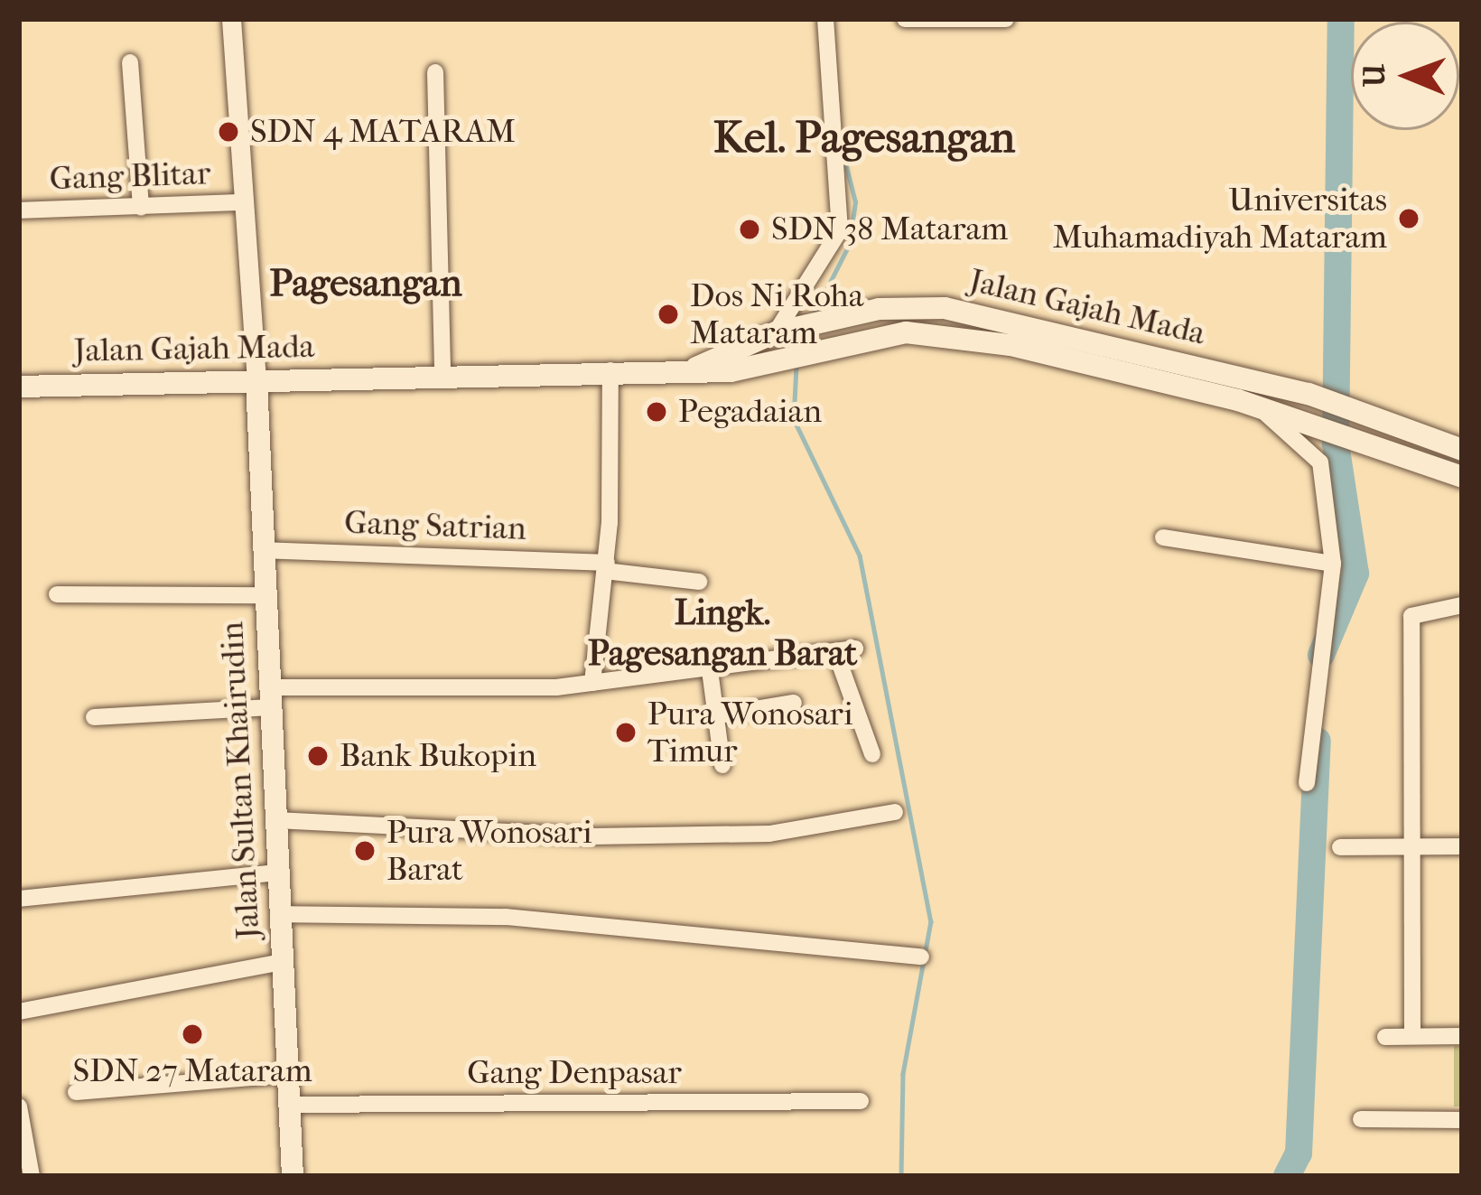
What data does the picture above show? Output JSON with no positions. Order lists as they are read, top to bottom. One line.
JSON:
{"streets":{"main road":["Jalan Gajah Mada","Jalan Sultan Khairudin"],"street":["Gang Blitar","Gang Satrian","Gang Denpasar"]},"crossings":[["Jalan Gajah Mada","Jalan Sultan Khairudin"],["Gang Satrian","Jalan Sultan Khairudin"],["Jalan Sultan Khairudin","Gang Denpasar"]],"districts":["Kel. Pagesangan","Pagesangan","Lingk. Pagesangan Barat"],"places":["SDN 4 MATARAM","Universitas Muhamadiyah Mataram","SDN 38 Mataram","Dos Ni Roha Mataram","Pegadaian","Pura Wonosari Timur","Bank Bukopin","Pura Wonosari Barat","SDN 27 Mataram"],"north":"left"}
